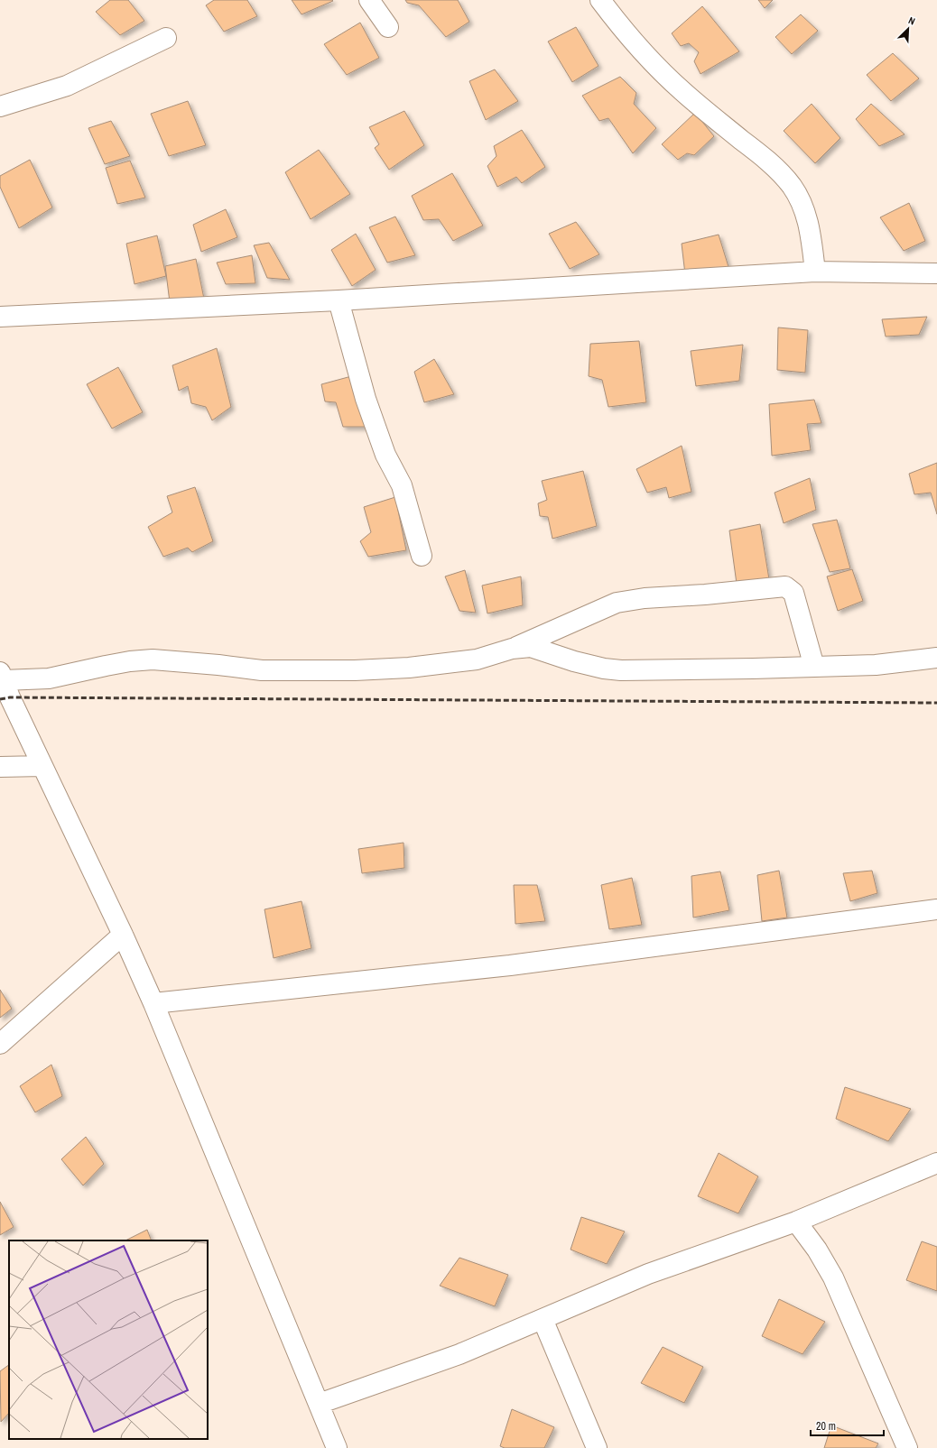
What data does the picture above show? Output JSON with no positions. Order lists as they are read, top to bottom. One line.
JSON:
{"scale_bar":"20 m","north":"top right"}
